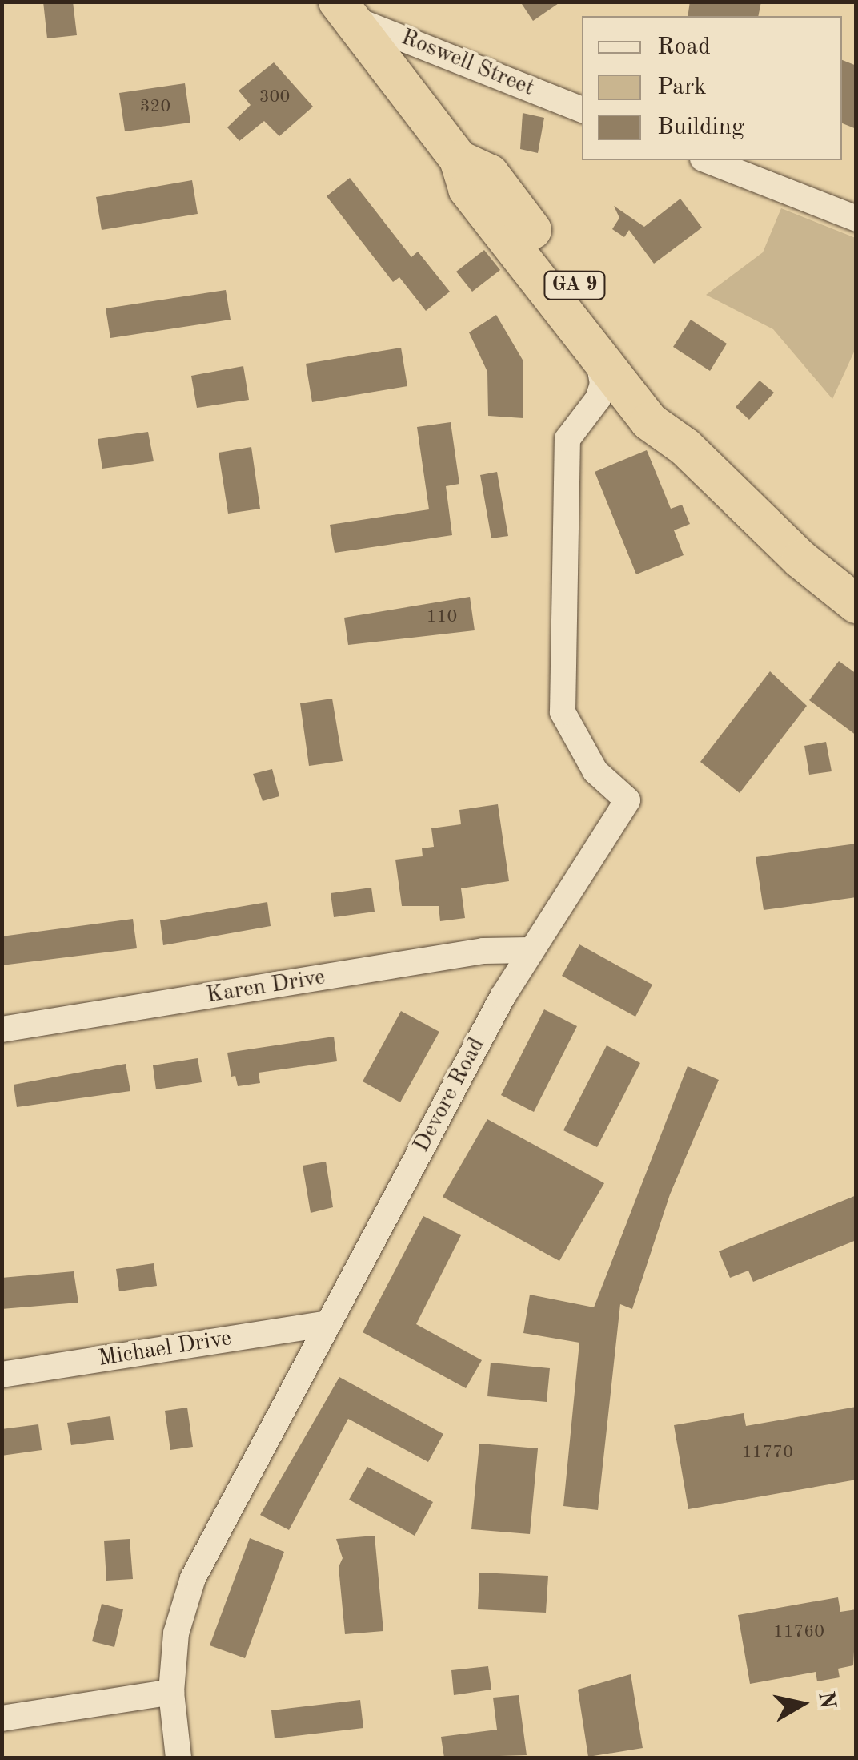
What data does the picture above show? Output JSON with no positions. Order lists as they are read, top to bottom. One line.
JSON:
{"streets":{"highway":["GA 9"],"street":["Roswell Street","Karen Drive","Devore Road","Michael Drive"]},"crossings":[["Roswell Street","GA 9"],["Karen Drive","Devore Road"],["Devore Road","Michael Drive"]],"house_numbers":["300","320","110","11770","11760"],"legend":["Road","Park","Building"],"north":"right"}
